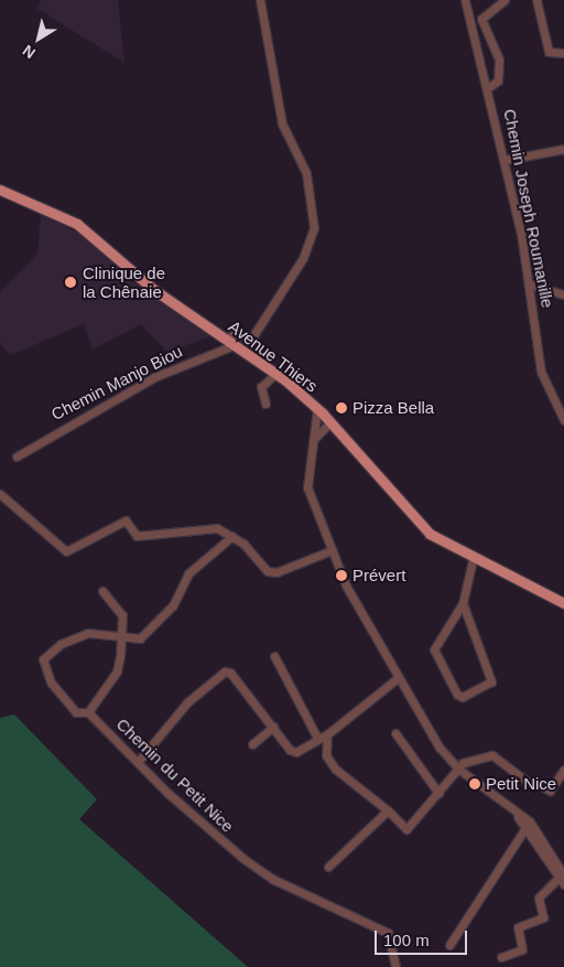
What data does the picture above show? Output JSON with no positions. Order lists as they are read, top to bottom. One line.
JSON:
{"streets":{"main road":["Avenue Thiers"],"street":["Chemin Joseph Roumanille","Chemin Manjo Biou","Chemin du Petit Nice"]},"crossings":[["Avenue Thiers","Chemin Manjo Biou"]],"places":["Clinique de la Chênaie","Pizza Bella","Prévert","Petit Nice"],"scale_bar":"100 m","north":"bottom left"}
